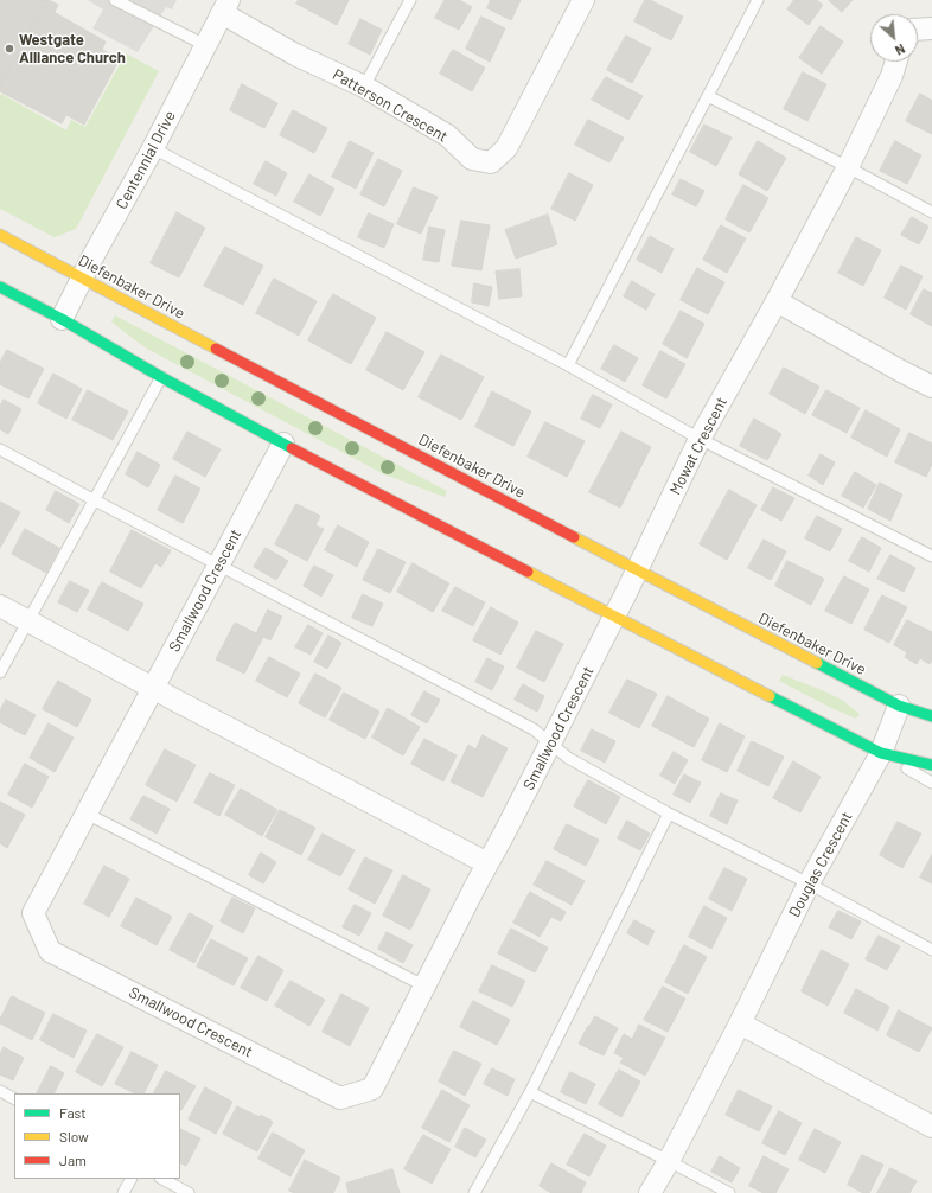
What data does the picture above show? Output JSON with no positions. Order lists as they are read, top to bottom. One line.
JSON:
{"streets":{"street":["Patterson Crescent","Centennial Drive","Diefenbaker Drive","Mowat Crescent","Smallwood Crescent","Douglas Crescent"]},"crossings":[["Patterson Crescent","Centennial Drive"],["Centennial Drive","Diefenbaker Drive"],["Diefenbaker Drive","Mowat Crescent"],["Diefenbaker Drive","Douglas Crescent"],["Mowat Crescent","Smallwood Crescent"]],"places":["Westgate Alliance Church"],"legend":["Fast","Slow","Jam"],"north":"bottom right"}
